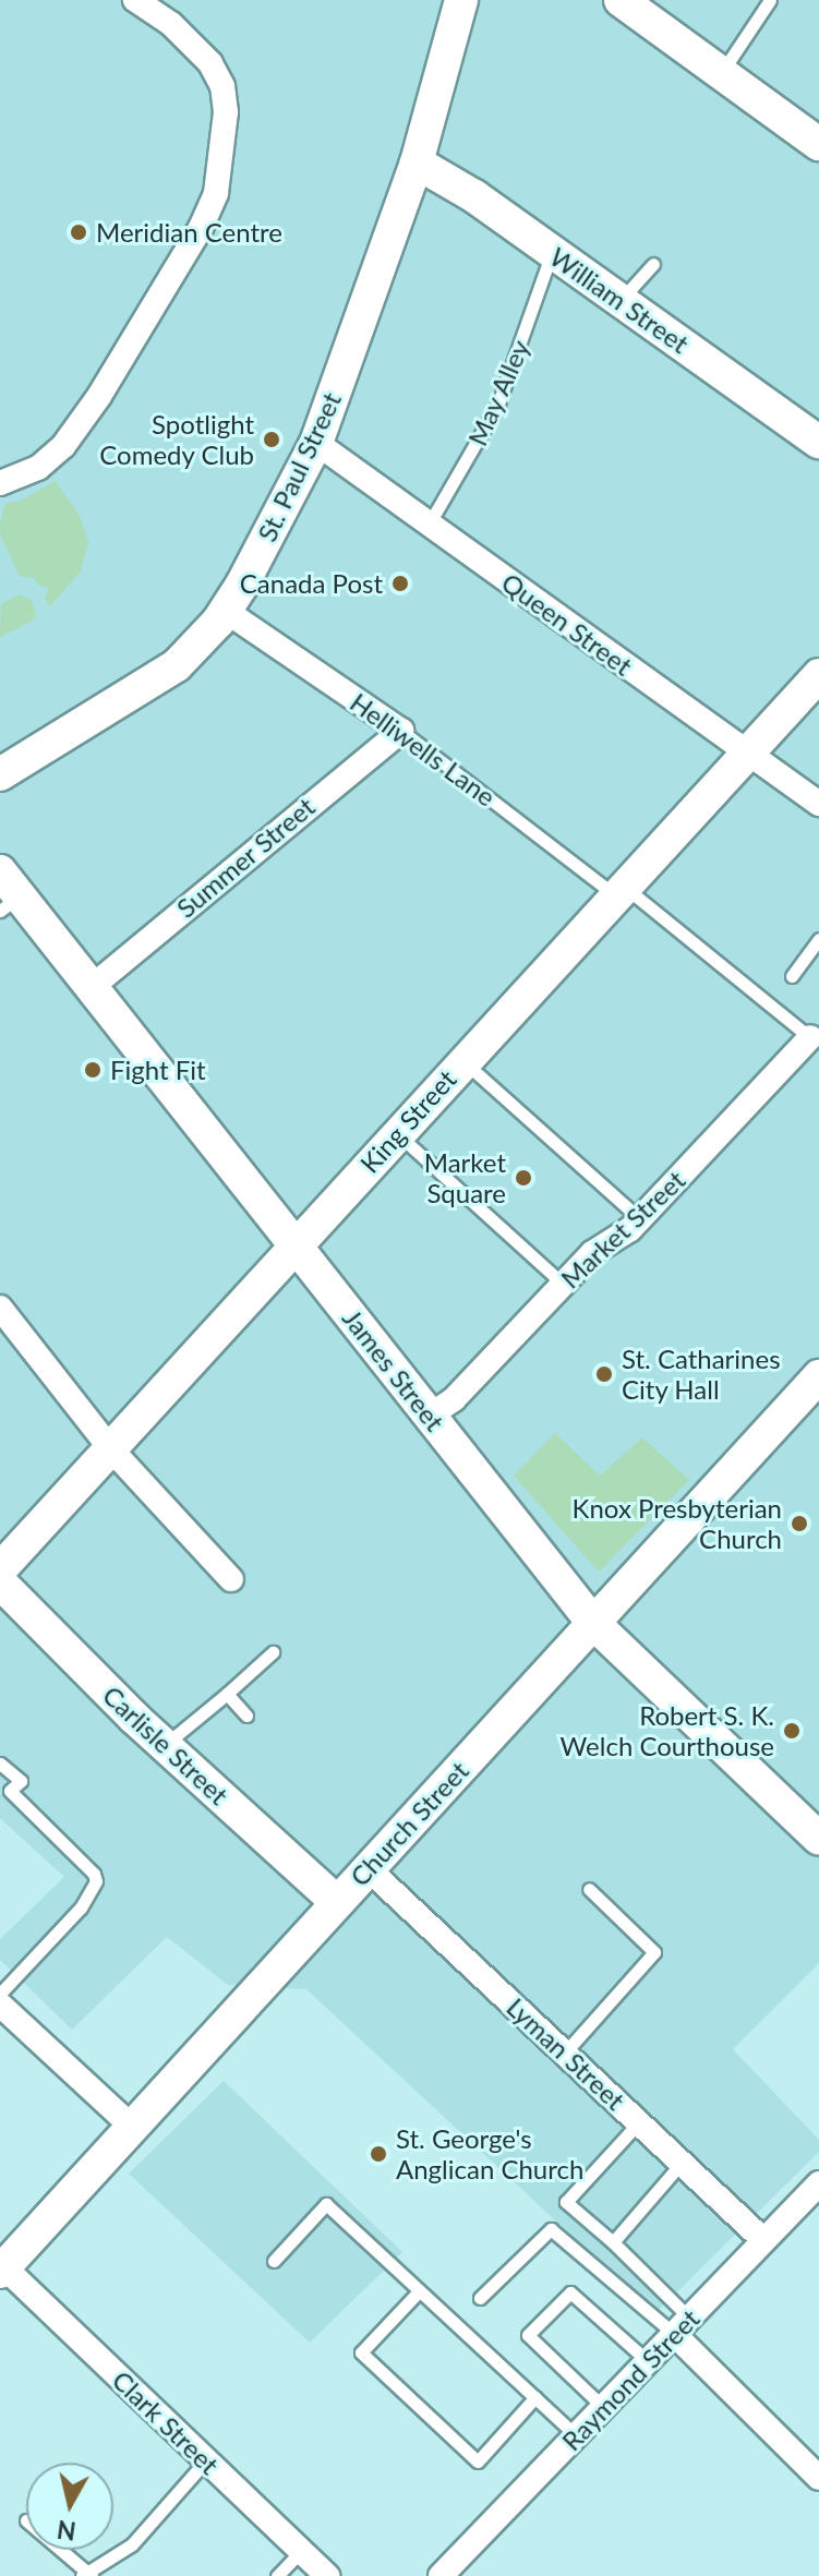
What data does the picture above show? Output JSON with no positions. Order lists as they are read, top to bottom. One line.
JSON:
{"streets":{"street":["William Street","St. Paul Street","Queen Street","Helliwells Lane","Summer Street","King Street","Market Street","James Street","Carlisle Street","Church Street","Lyman Street","Raymond Street","Clark Street"],"lane":["May Alley"]},"crossings":[["William Street","May Alley"],["William Street","St. Paul Street"],["May Alley","Queen Street"],["St. Paul Street","Queen Street"],["St. Paul Street","Helliwells Lane"],["Queen Street","King Street"],["Helliwells Lane","Summer Street"],["Helliwells Lane","King Street"],["Helliwells Lane","Market Street"],["Summer Street","James Street"],["King Street","James Street"],["Market Street","James Street"],["James Street","Church Street"],["Carlisle Street","Church Street"],["Church Street","Lyman Street"],["Church Street","Clark Street"],["Lyman Street","Raymond Street"]],"places":["Meridian Centre","Spotlight Comedy Club","Canada Post","Fight Fit","Market Square","St. Catharines City Hall","Knox Presbyterian Church","Robert S. K. Welch Courthouse","St. George's Anglican Church"],"north":"bottom"}
